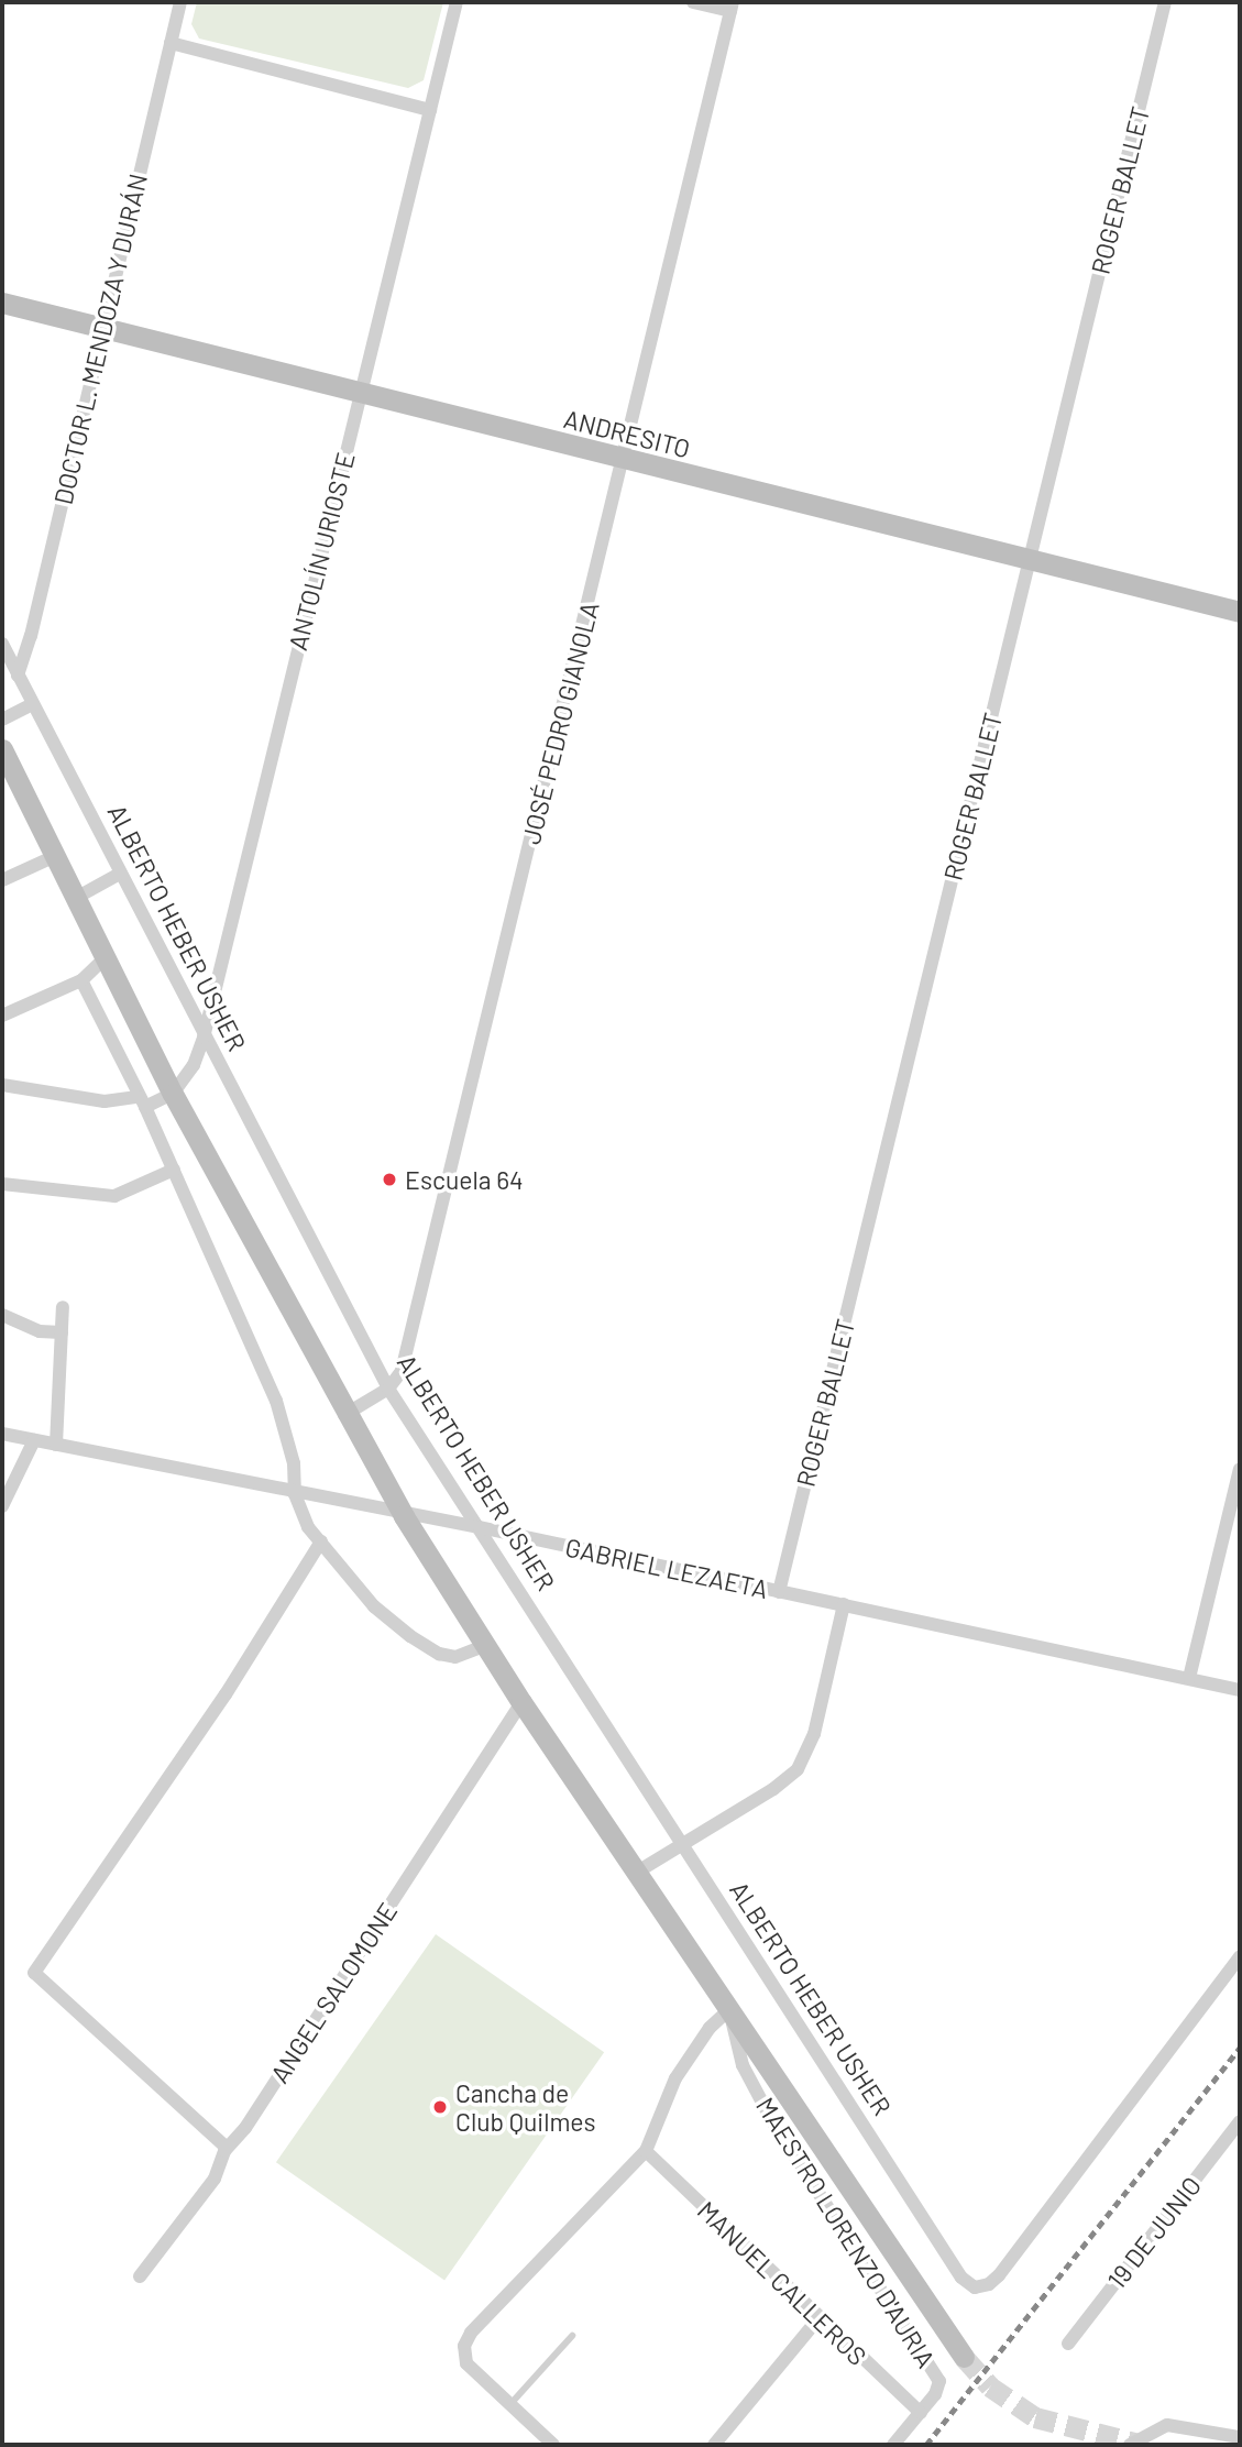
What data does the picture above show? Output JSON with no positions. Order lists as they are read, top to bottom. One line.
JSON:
{"streets":{"street":["ROGER BALLET","DOCTOR L. MENDOZA Y DURÁN","ANDRESITO","ANTOLÍN URIOSTE","JOSÉ PEDRO GIANOLA","ALBERTO HEBER USHER","GABRIEL LEZAETA","ANGEL SALOMONE","MAESTRO LORENZO D'AURIA","19 DE JUNIO","MANUEL CALLEROS"]},"crossings":[["ROGER BALLET","ANDRESITO"],["ROGER BALLET","GABRIEL LEZAETA"],["DOCTOR L. MENDOZA Y DURÁN","ANDRESITO"],["DOCTOR L. MENDOZA Y DURÁN","ALBERTO HEBER USHER"],["ANDRESITO","ANTOLÍN URIOSTE"],["ANDRESITO","JOSÉ PEDRO GIANOLA"],["ANTOLÍN URIOSTE","ALBERTO HEBER USHER"],["JOSÉ PEDRO GIANOLA","ALBERTO HEBER USHER"],["ALBERTO HEBER USHER","GABRIEL LEZAETA"],["MAESTRO LORENZO D'AURIA","MANUEL CALLEROS"]],"places":["Escuela 64","Cancha de Club Quilmes"]}
